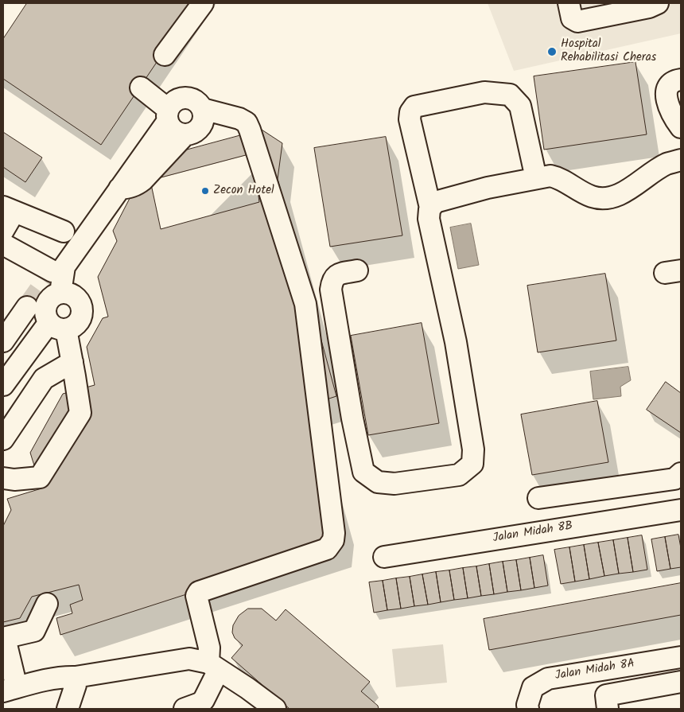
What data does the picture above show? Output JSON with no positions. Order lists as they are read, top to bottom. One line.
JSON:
{"streets":{"street":["Jalan Midah 8B","Jalan Midah 8A"]},"places":["Hospital Rehabilitasi Cheras","Zecon Hotel"]}
